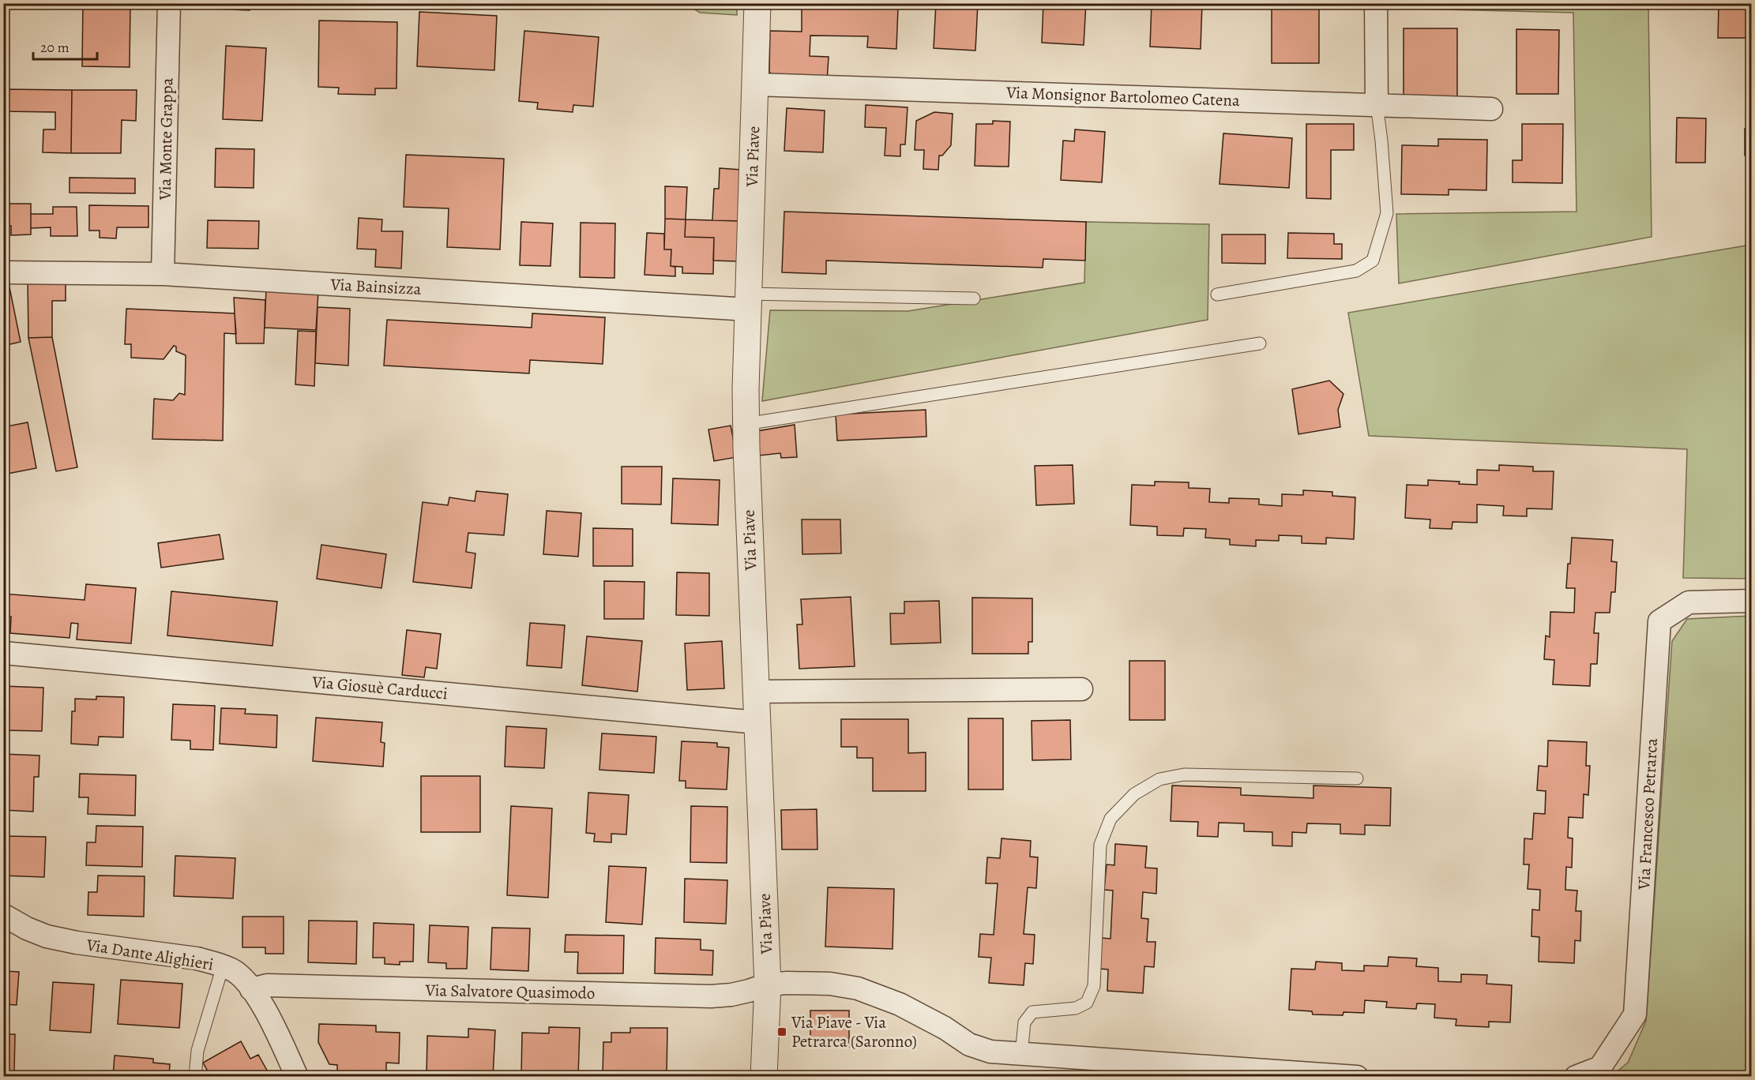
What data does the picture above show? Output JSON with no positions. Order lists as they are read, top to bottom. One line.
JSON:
{"streets":{"street":["Via Monsignor Bartolomeo Catena","Via Monte Grappa","Via Piave","Via Bainsizza","Via Giosuè Carducci","Via Francesco Petrarca","Via Dante Alighieri","Via Salvatore Quasimodo"]},"crossings":[["Via Monsignor Bartolomeo Catena","Via Piave"],["Via Monte Grappa","Via Bainsizza"],["Via Piave","Via Bainsizza"],["Via Piave","Via Giosuè Carducci"],["Via Piave","Via Salvatore Quasimodo"],["Via Dante Alighieri","Via Salvatore Quasimodo"]],"places":{"transit":["Via Piave - Via Petrarca (Saronno)"]},"scale_bar":"20 m"}
